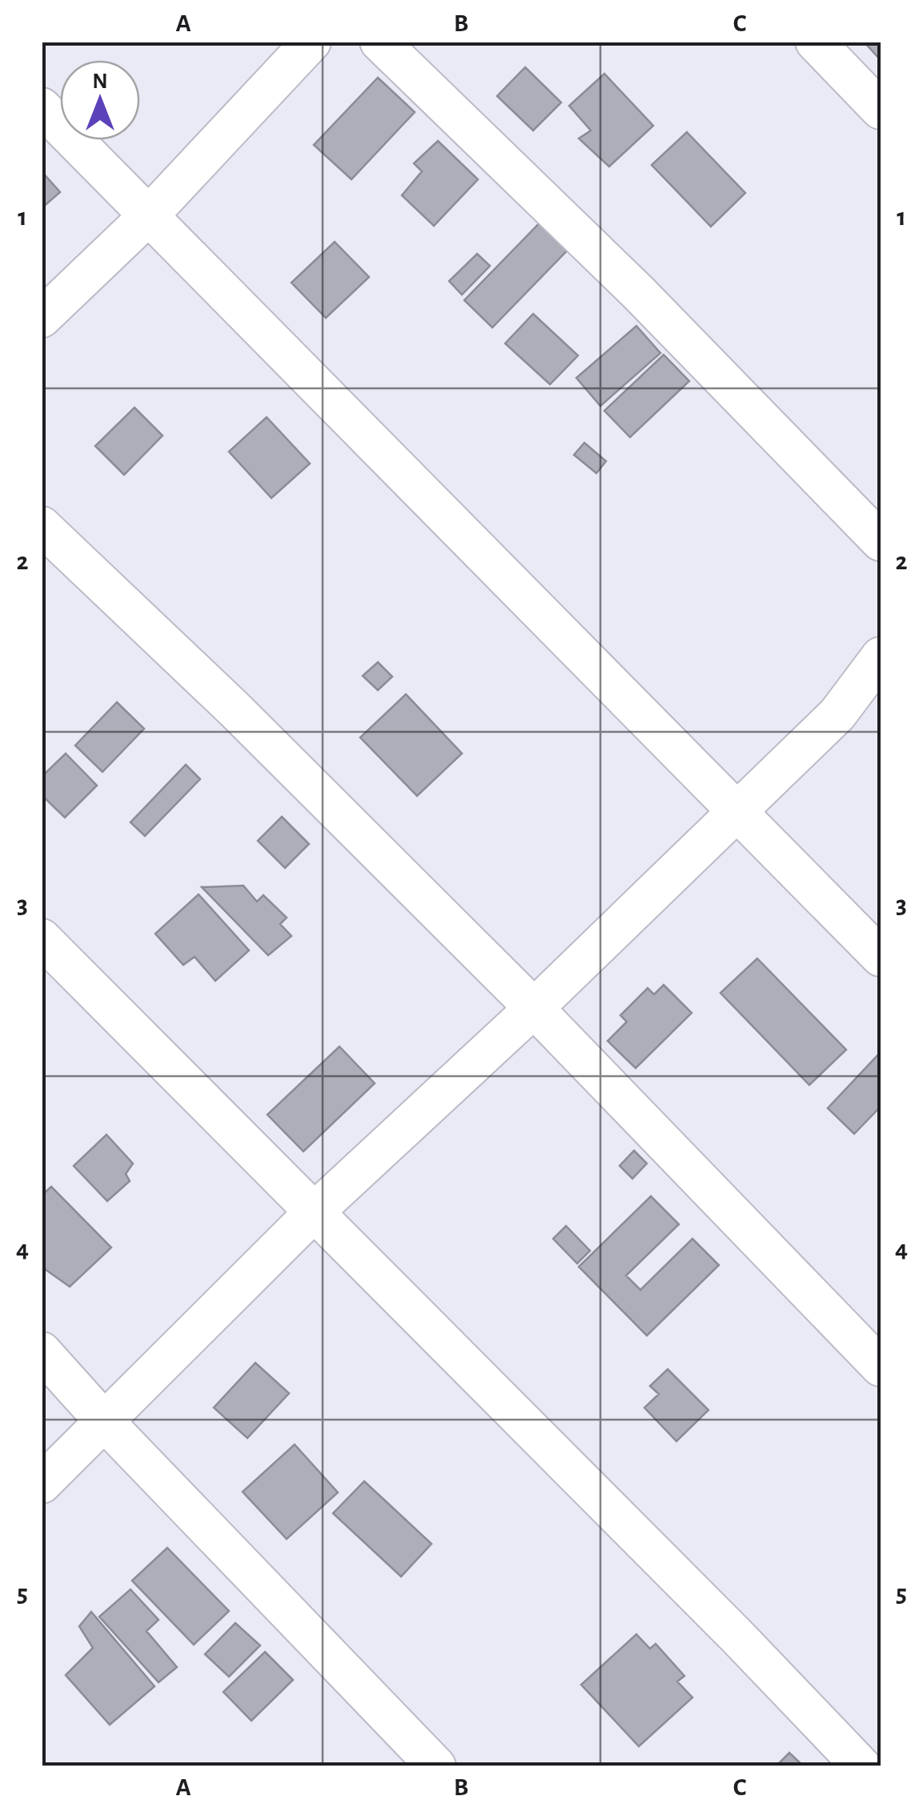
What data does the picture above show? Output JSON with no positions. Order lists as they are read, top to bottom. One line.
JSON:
{"north":"top","grid":{"columns":["A","B","C"],"rows":["1","2","3","4","5"]}}
